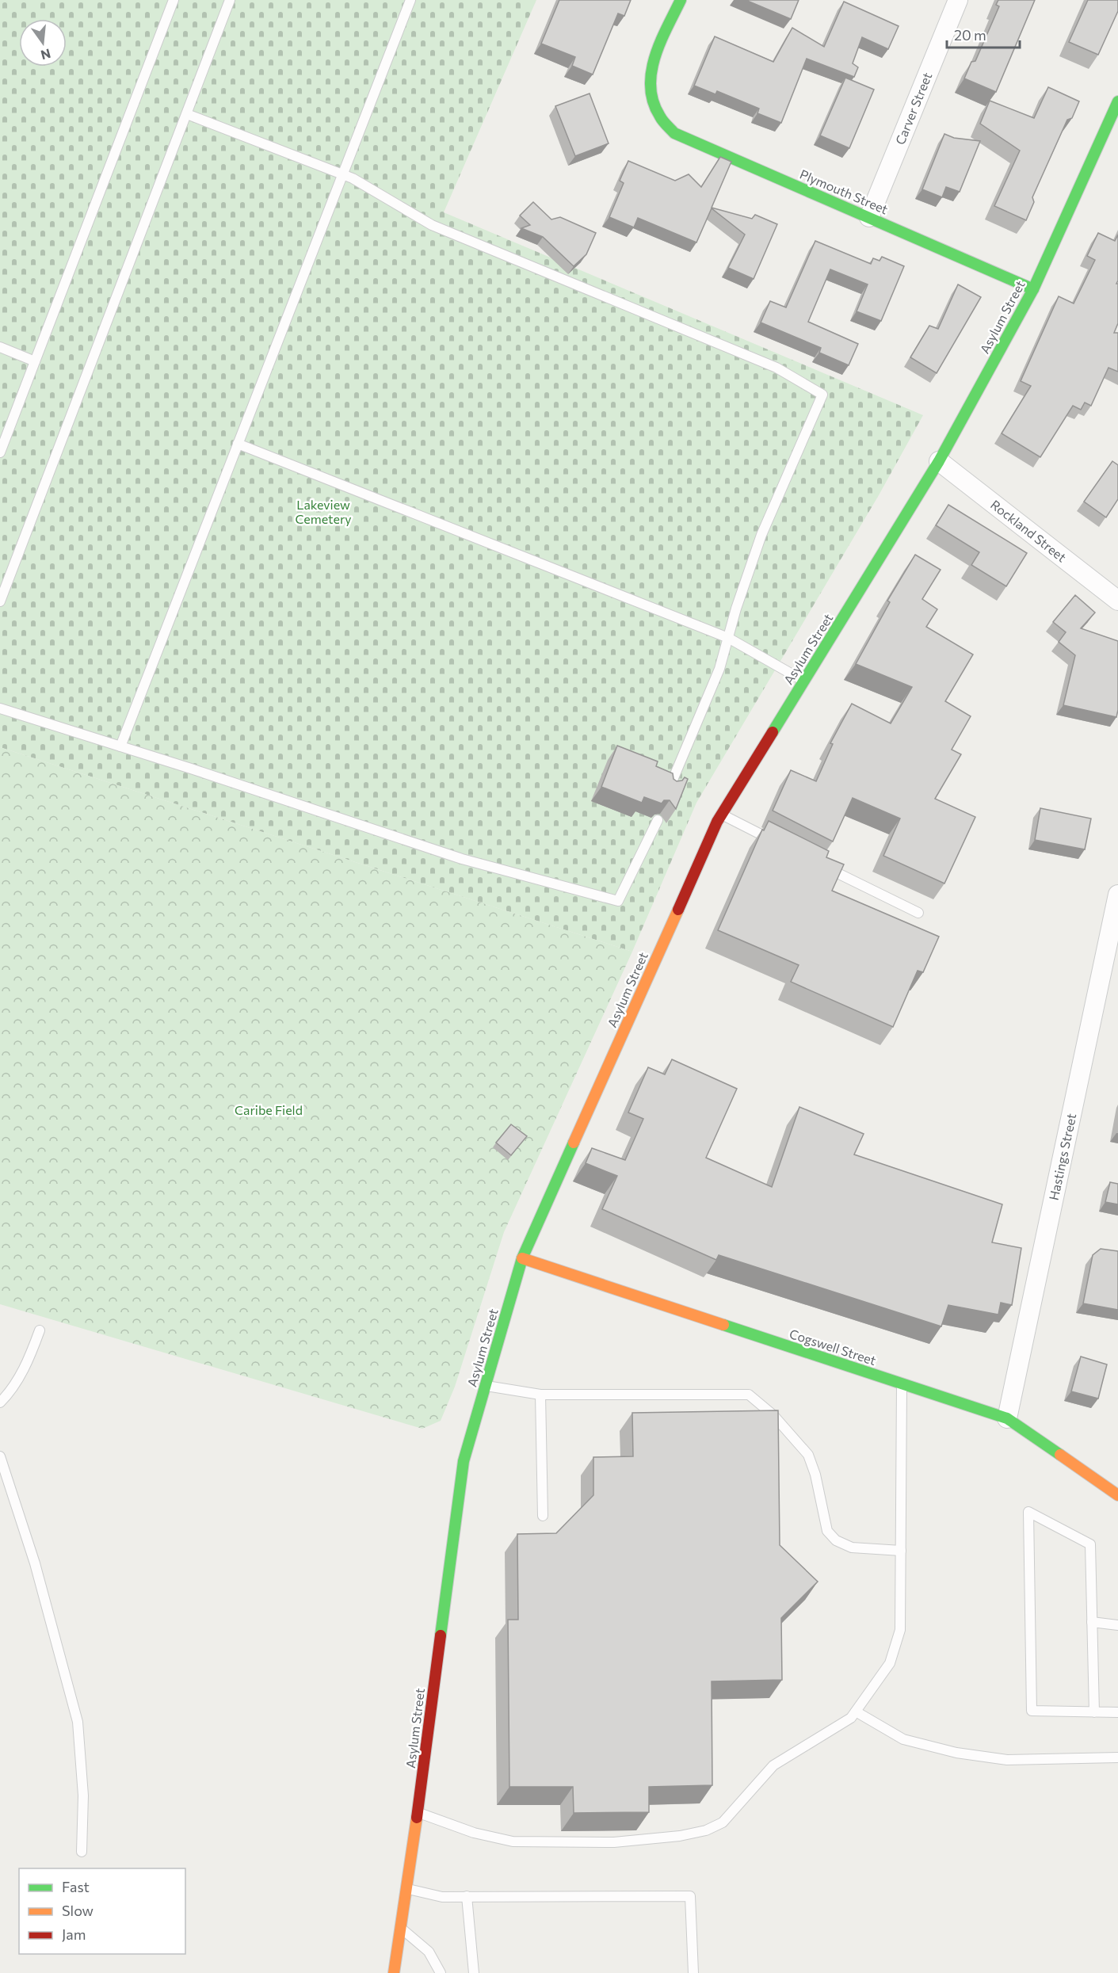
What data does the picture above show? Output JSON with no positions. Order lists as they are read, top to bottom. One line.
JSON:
{"streets":{"street":["Carver Street","Plymouth Street","Asylum Street","Rockland Street","Hastings Street","Cogswell Street"]},"crossings":[["Carver Street","Plymouth Street"],["Plymouth Street","Asylum Street"],["Asylum Street","Rockland Street"],["Asylum Street","Cogswell Street"],["Hastings Street","Cogswell Street"]],"parks":["Lakeview Cemetery","Caribe Field"],"legend":["Fast","Slow","Jam"],"scale_bar":"20 m","north":"bottom"}
